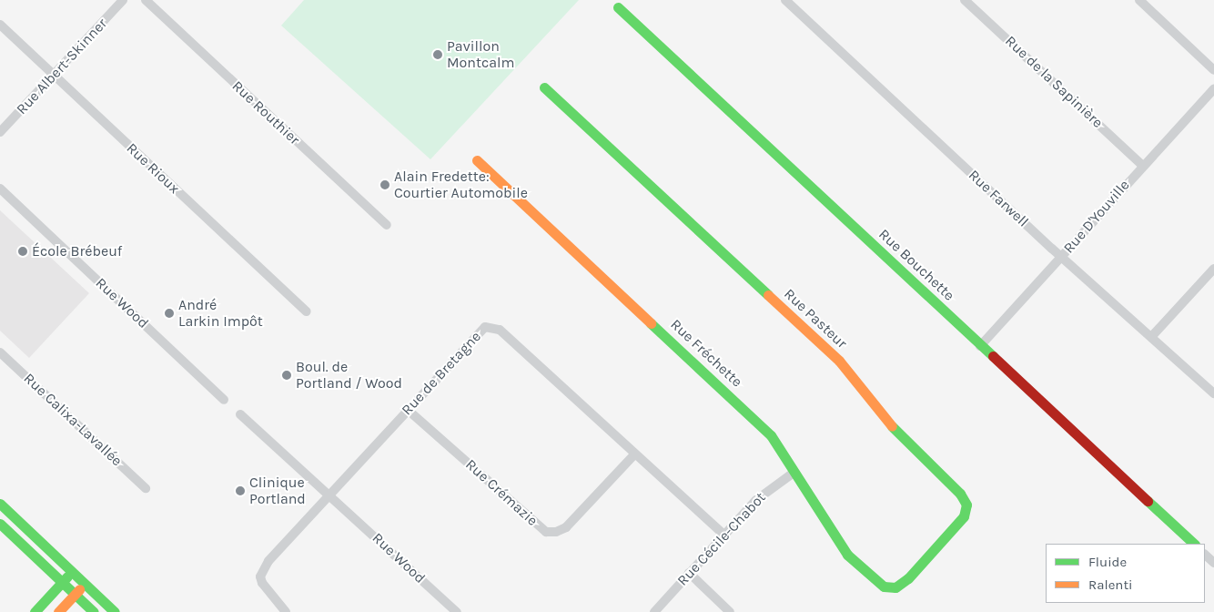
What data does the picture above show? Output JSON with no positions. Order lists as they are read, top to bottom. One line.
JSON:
{"streets":{"street":["Rue Albert-Skinner","Rue de la Sapinière","Rue Routhier","Rue Rioux","Rue Farwell","Rue D'Youville","Rue Bouchette","Rue Wood","Rue Pasteur","Rue Fréchette","Rue de Bretagne","Rue Calixa-Lavallée","Rue Crémazie","Rue Cécile-Chabot"]},"crossings":[["Rue Albert-Skinner","Rue Rioux"],["Rue de la Sapinière","Rue D'Youville"],["Rue Farwell","Rue D'Youville"],["Rue D'Youville","Rue Bouchette"],["Rue Wood","Rue de Bretagne"],["Rue Pasteur","Rue Fréchette"],["Rue Fréchette","Rue Cécile-Chabot"],["Rue de Bretagne","Rue Crémazie"],["Rue de Bretagne","Rue Cécile-Chabot"]],"places":["Pavillon Montcalm","Alain Fredette: Courtier Automobile","École Brébeuf","André Larkin Impôt","Boul. de Portland / Wood","Clinique Portland"],"legend":["Fluide","Ralenti"]}
